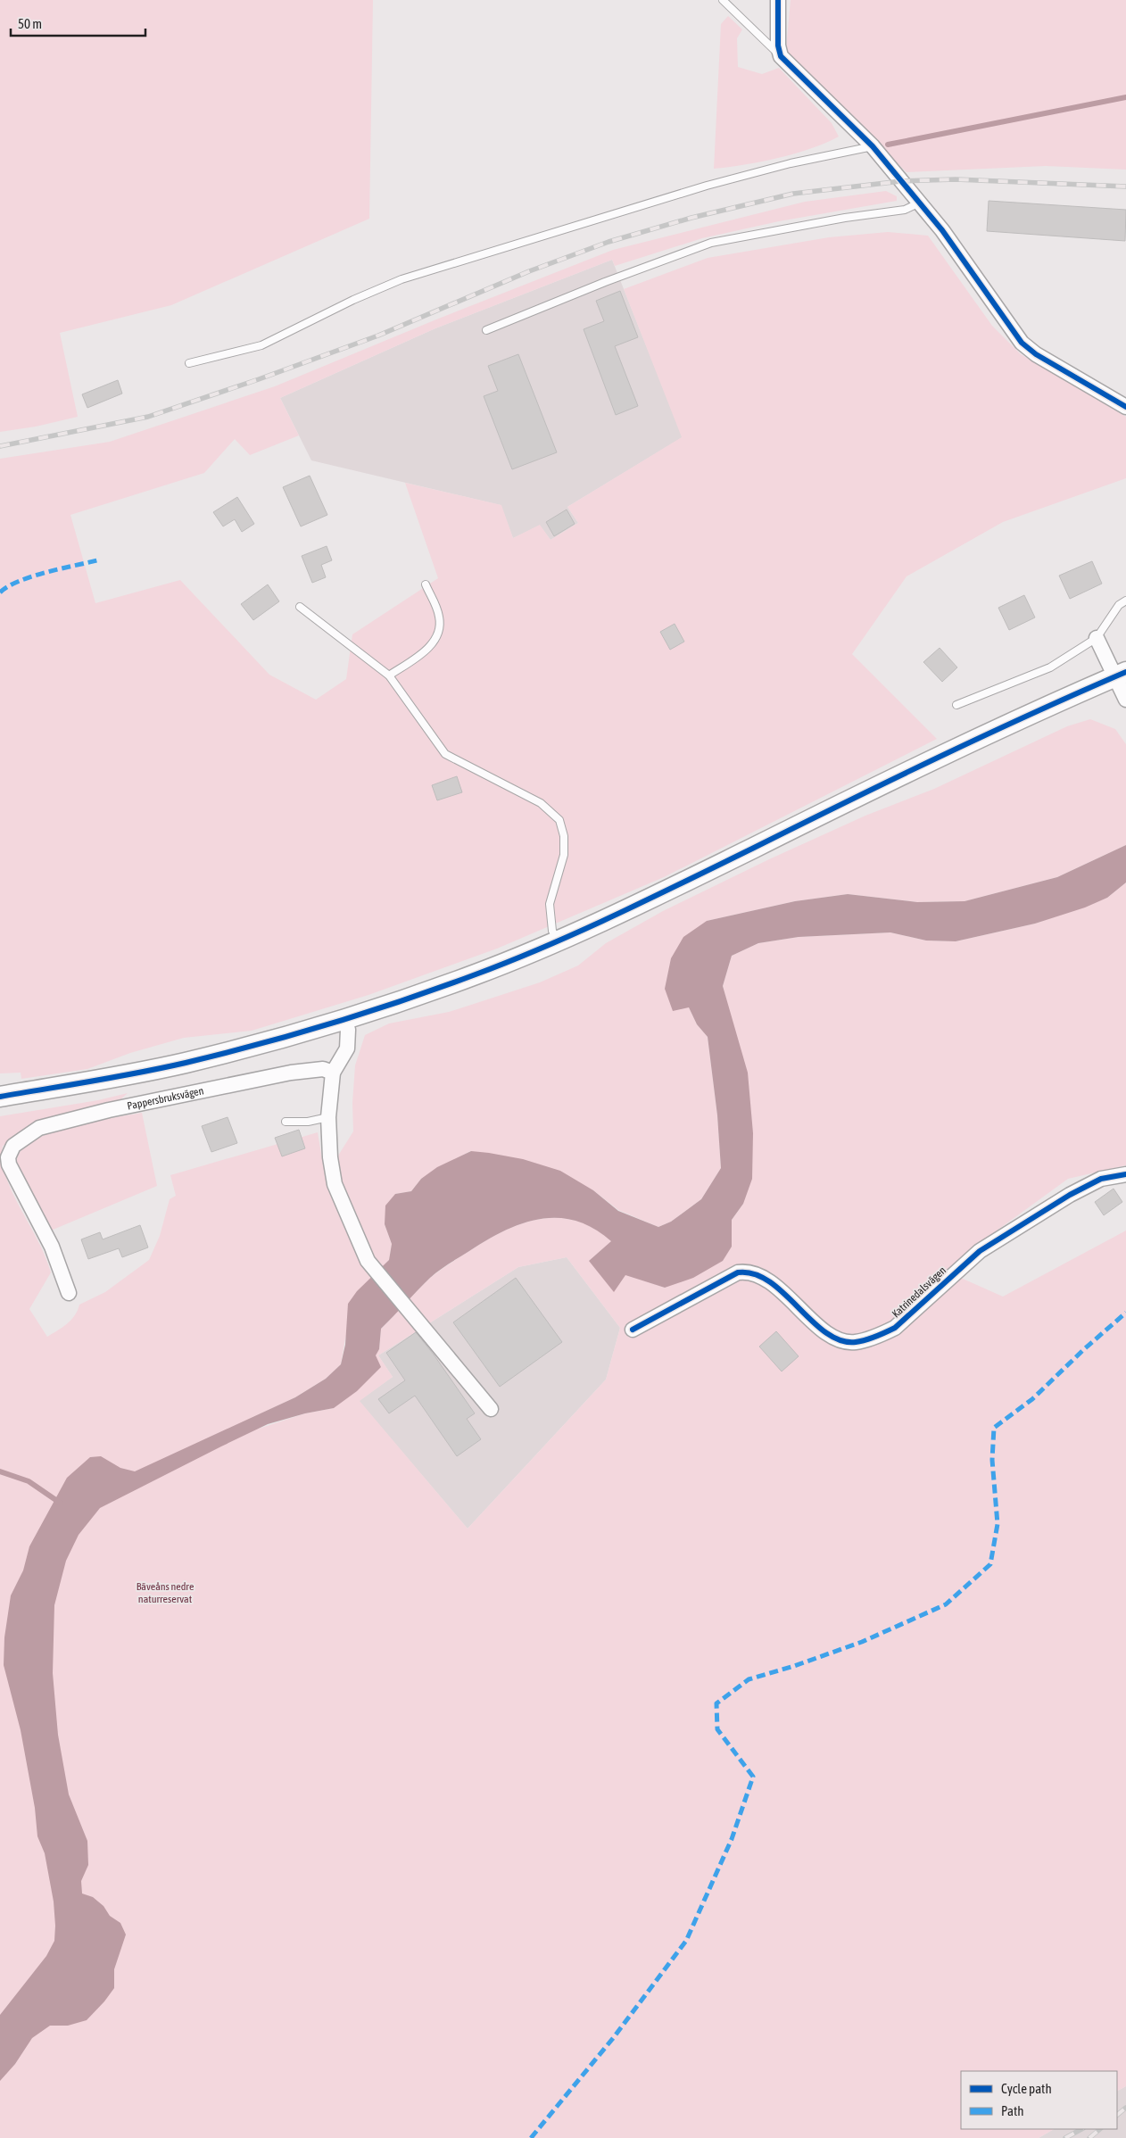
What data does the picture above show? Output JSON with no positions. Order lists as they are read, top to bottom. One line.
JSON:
{"streets":{"street":["Pappersbruksvägen","Katrinedalsvägen"]},"parks":["Bäveåns nedre naturreservat"],"legend":["Cycle path","Path"],"scale_bar":"50 m"}
